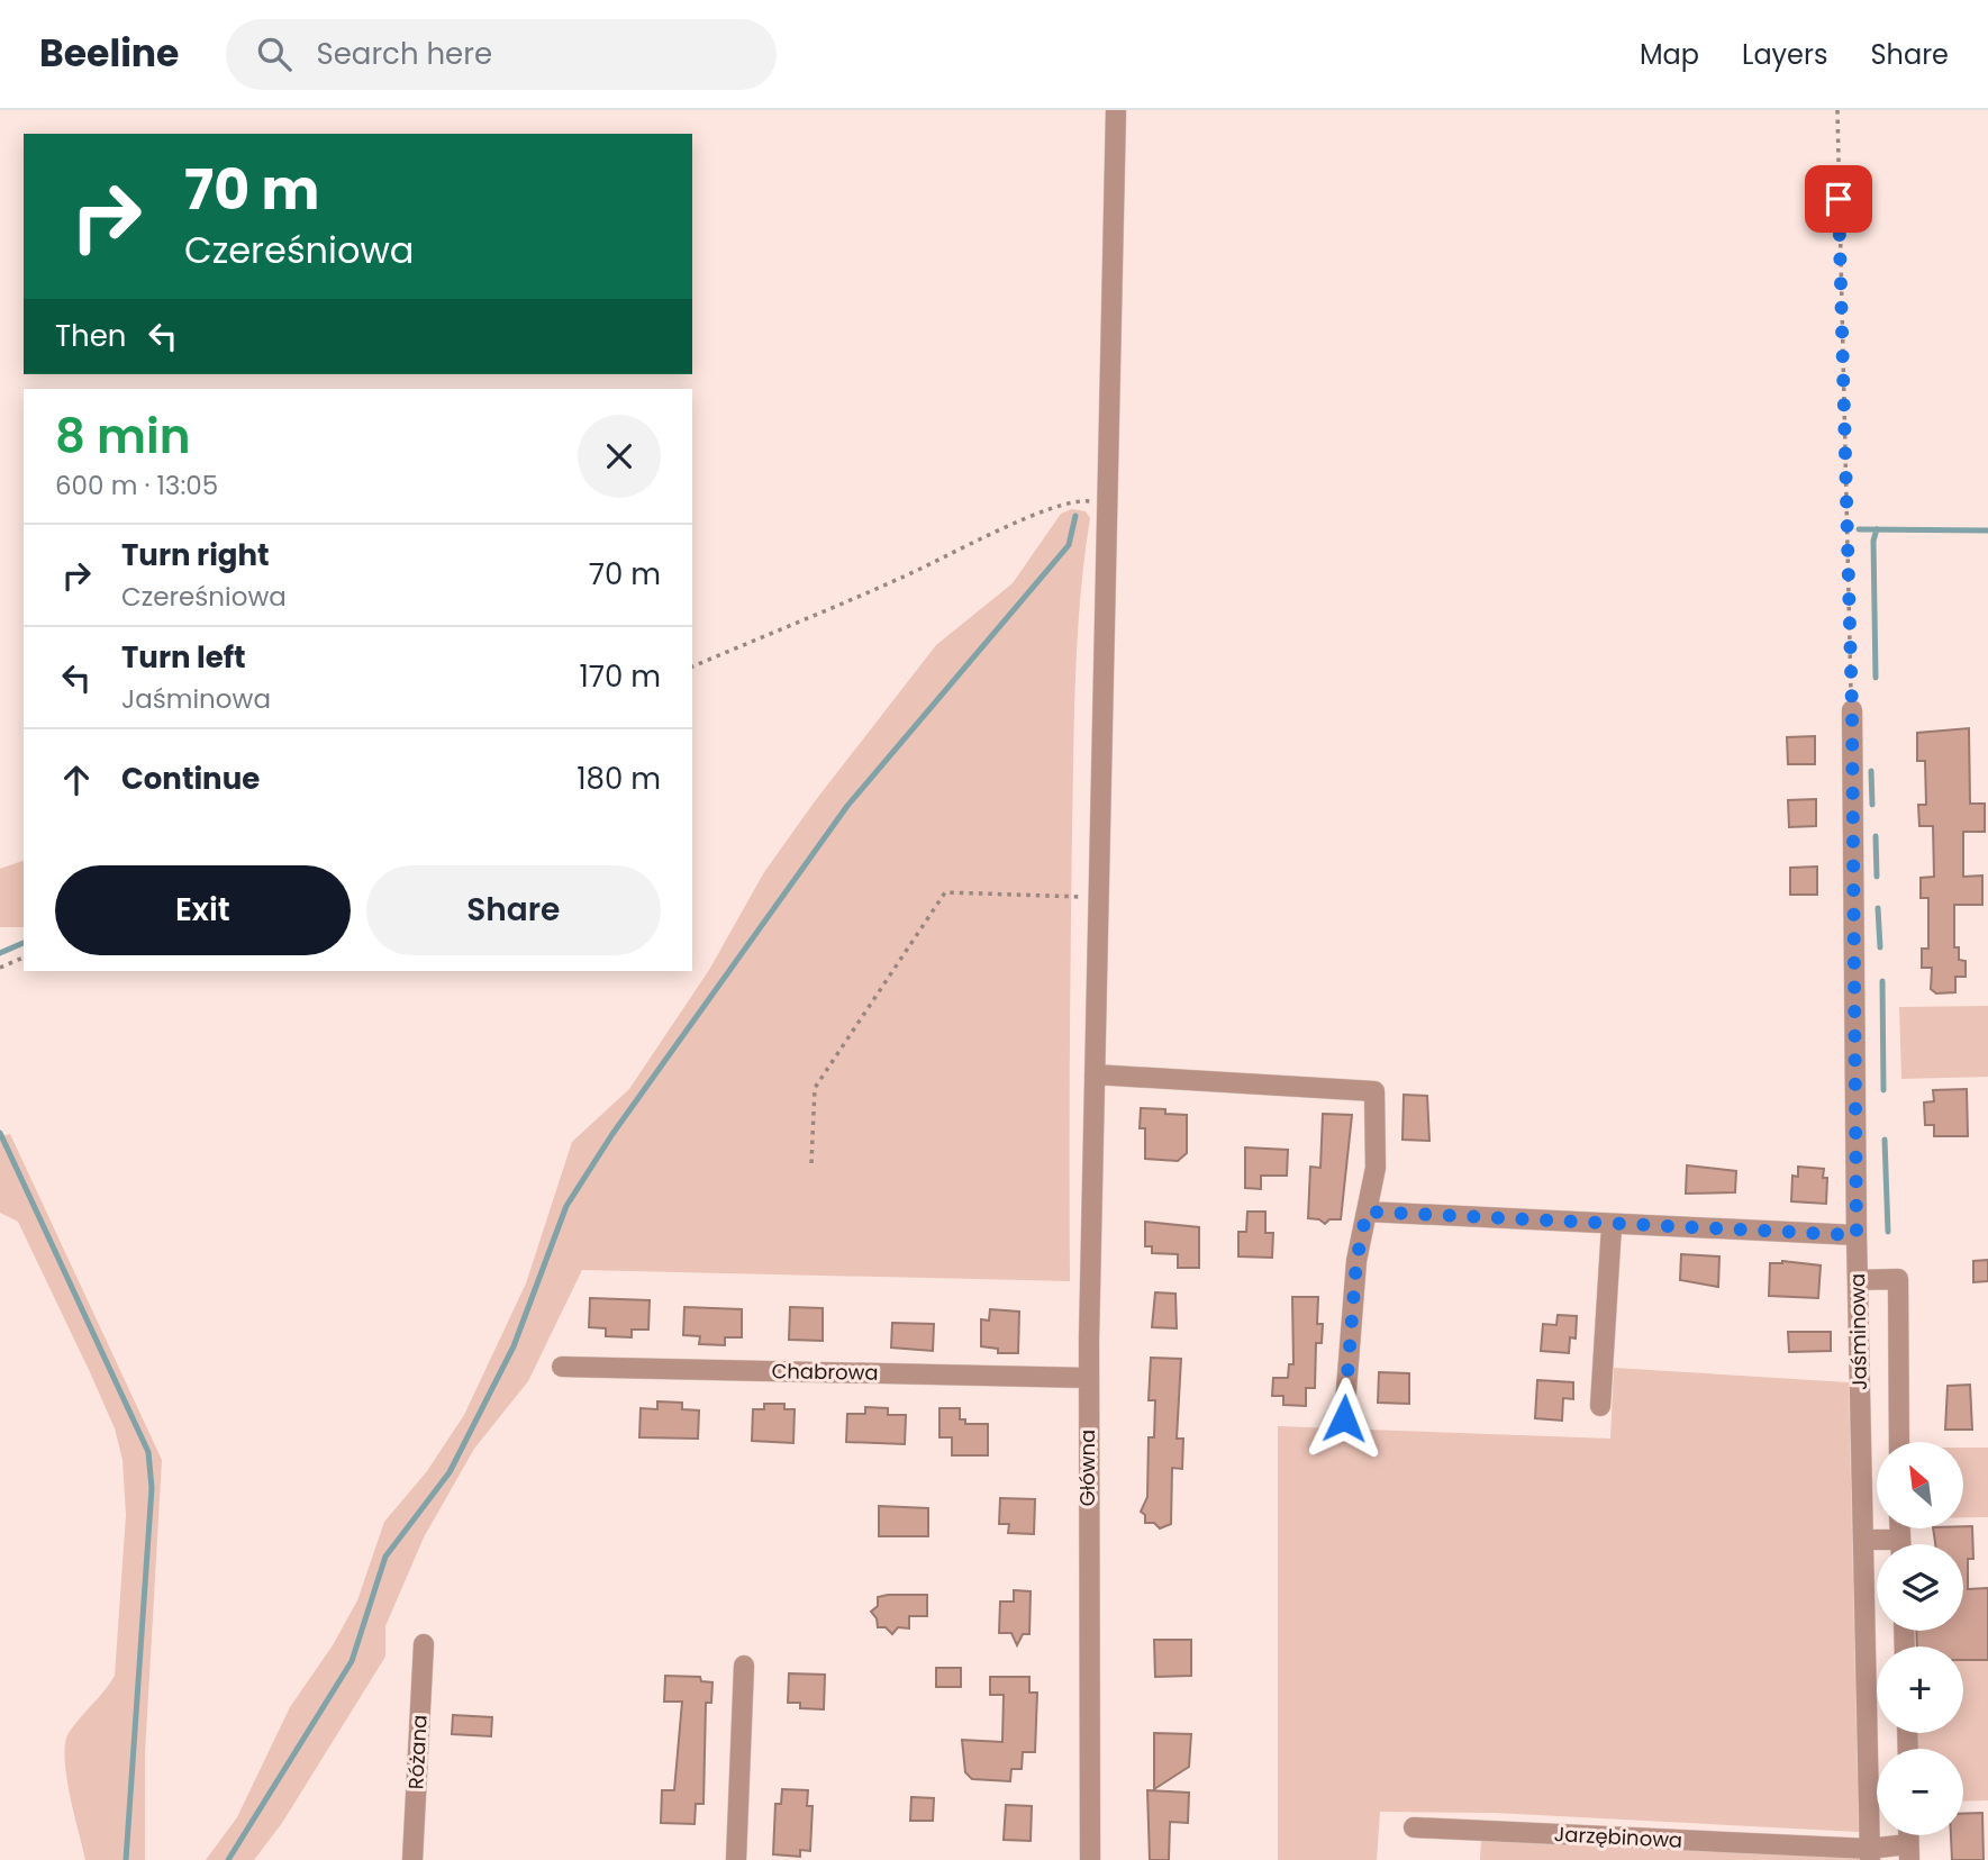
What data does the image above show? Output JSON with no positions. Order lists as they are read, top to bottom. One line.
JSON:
{"streets":{"street":["Jaśminowa","Chabrowa","Główna","Różana","Jarzębinowa"]},"crossings":[["Jaśminowa","Jarzębinowa"],["Chabrowa","Główna"]],"north":"top left","page":{"header":"Beeline","search":"Search here","nav":["Map","Layers","Share"],"turn":["70 m","Czereśniowa"],"then":"Then","heading":["8 min","600 m · 13:05"],"list":[{"name":"Turn right","note":"Czereśniowa","value":"70 m"},{"name":"Turn left","note":"Jaśminowa","value":"170 m"},{"name":"Continue","value":"180 m"}],"buttons":["Exit","Share"],"map_buttons":["+","−"]}}
